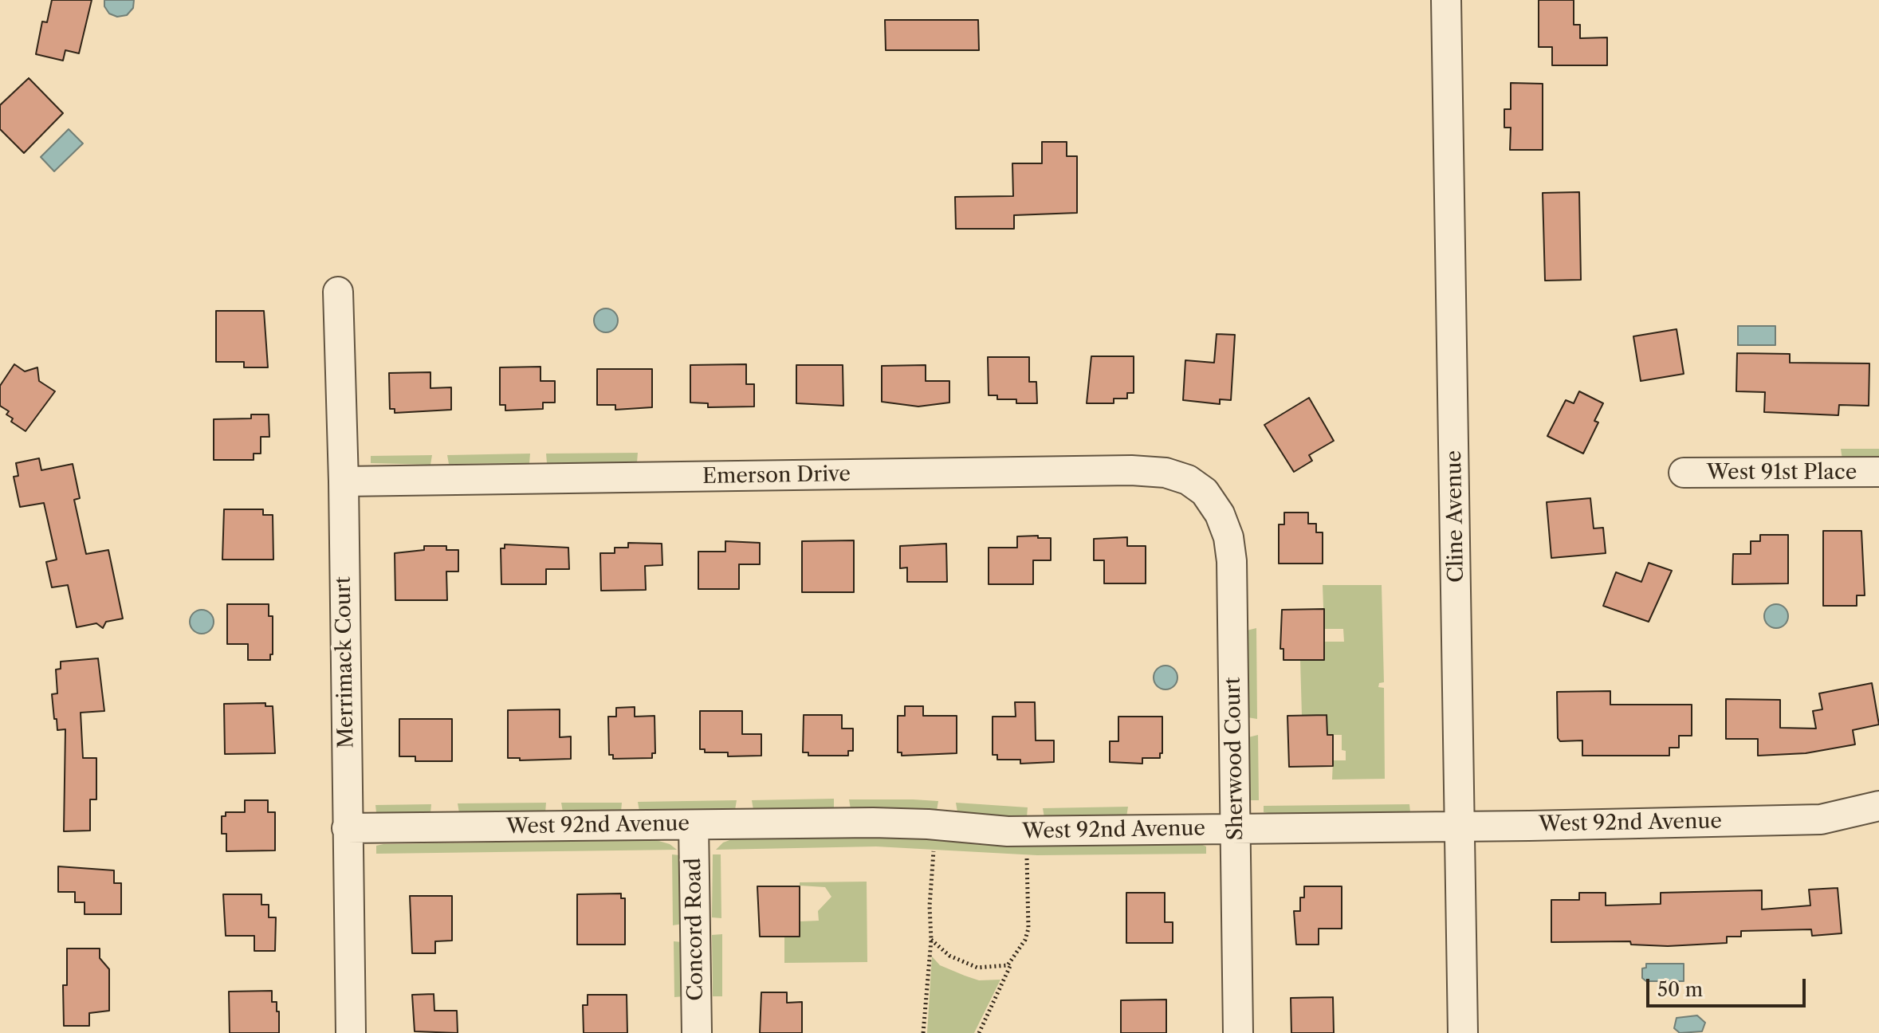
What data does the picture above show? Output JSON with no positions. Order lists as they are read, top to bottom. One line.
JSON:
{"streets":{"street":["West 91st Place","Emerson Drive","Cline Avenue","Merrimack Court","Sherwood Court","West 92nd Avenue","Concord Road"]},"crossings":[["Emerson Drive","Merrimack Court"],["Emerson Drive","Sherwood Court"],["Cline Avenue","West 92nd Avenue"],["Merrimack Court","West 92nd Avenue"],["Sherwood Court","West 92nd Avenue"],["West 92nd Avenue","Concord Road"]],"scale_bar":"50 m"}
